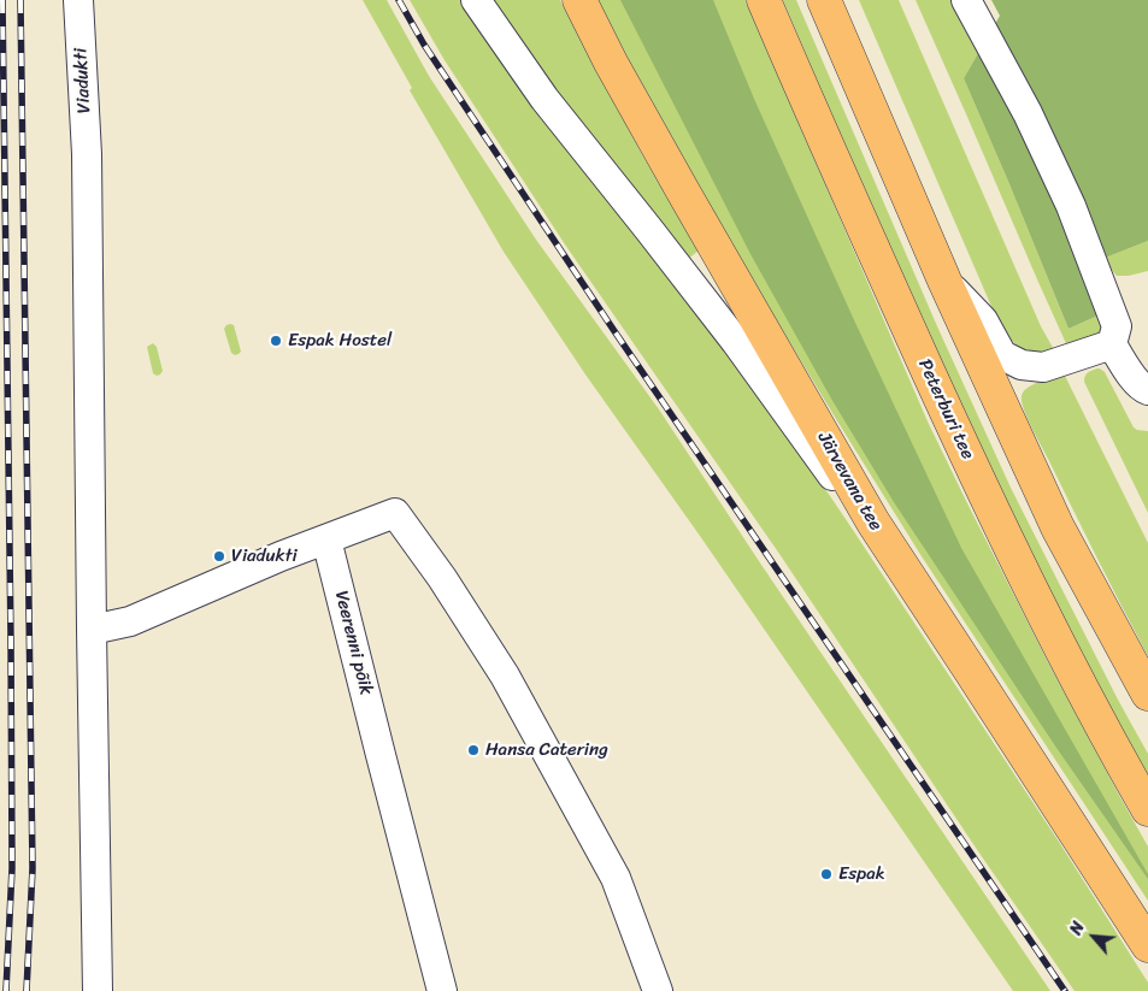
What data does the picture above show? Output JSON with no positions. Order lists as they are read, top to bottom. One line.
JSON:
{"streets":{"main road":["Peterburi tee","Järvevana tee"],"street":["Viadukti","Veerenni põik"]},"places":["Espak Hostel","Viadukti","Hansa Catering","Espak"],"north":"top left"}
